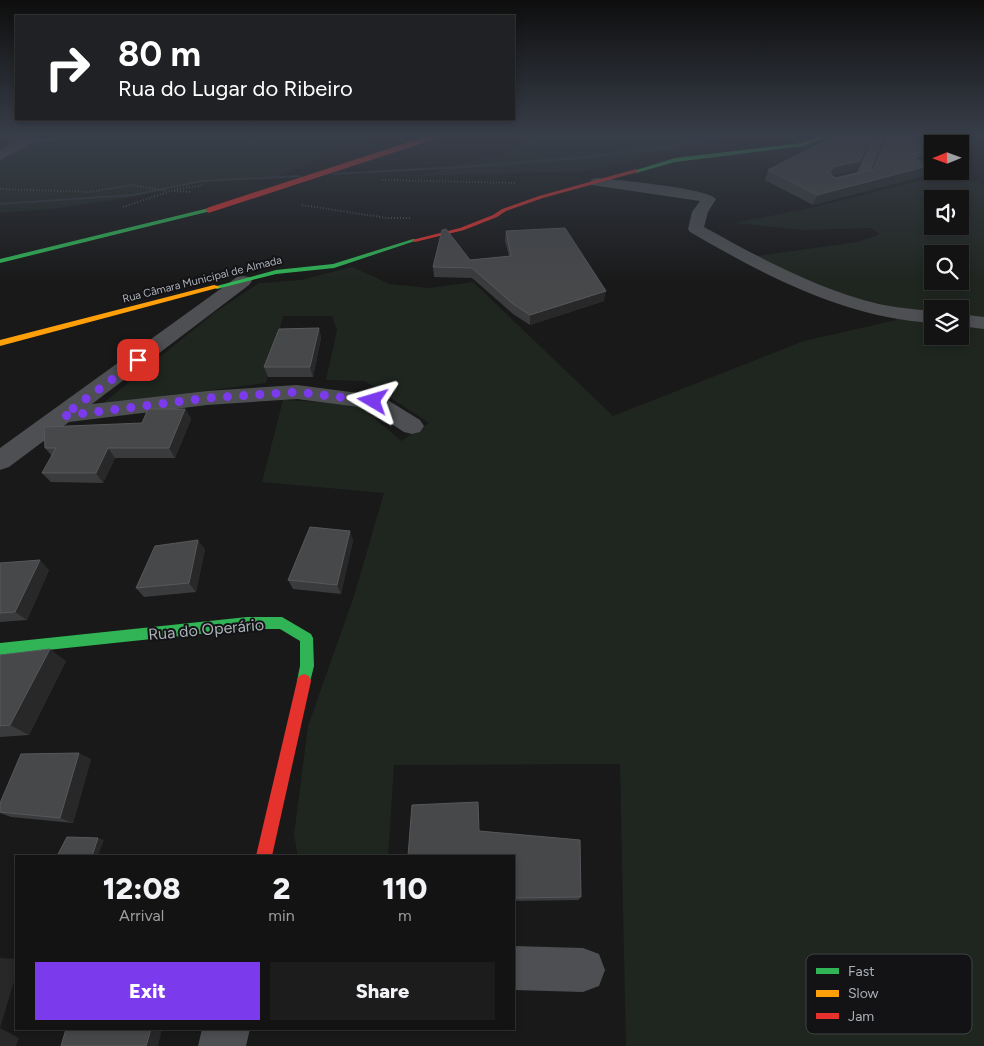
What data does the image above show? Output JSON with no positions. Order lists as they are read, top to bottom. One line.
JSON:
{"streets":{"street":["Rua Câmara Municipal de Almada","Rua do Operário"]},"legend":["Fast","Slow","Jam"],"north":"left","page":{"turn":["80 m","Rua do Lugar do Ribeiro"],"eta":["12:08","Arrival","2","min","110","m"],"buttons":["Exit","Share"]}}
